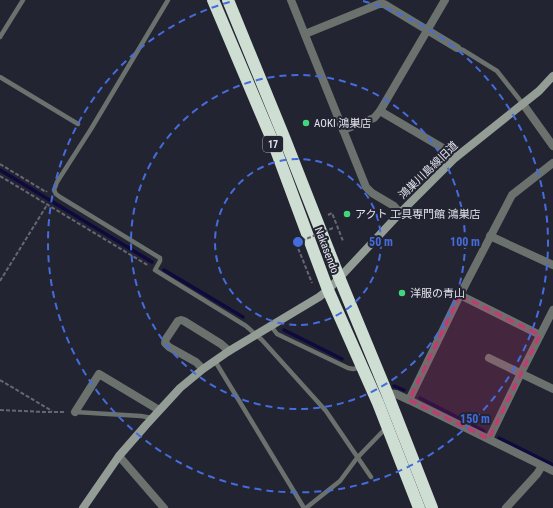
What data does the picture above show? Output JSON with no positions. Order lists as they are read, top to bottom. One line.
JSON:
{"streets":{"highway":["17","Nakasendo"],"street":["鴻巣川島線旧道"]},"crossings":[["鴻巣川島線旧道","Nakasendo"]],"places":["AOKI 鴻巣店","アクト 工具専門館 鴻巣店","洋服の青山"],"rings":["50 m","100 m","150 m"]}
